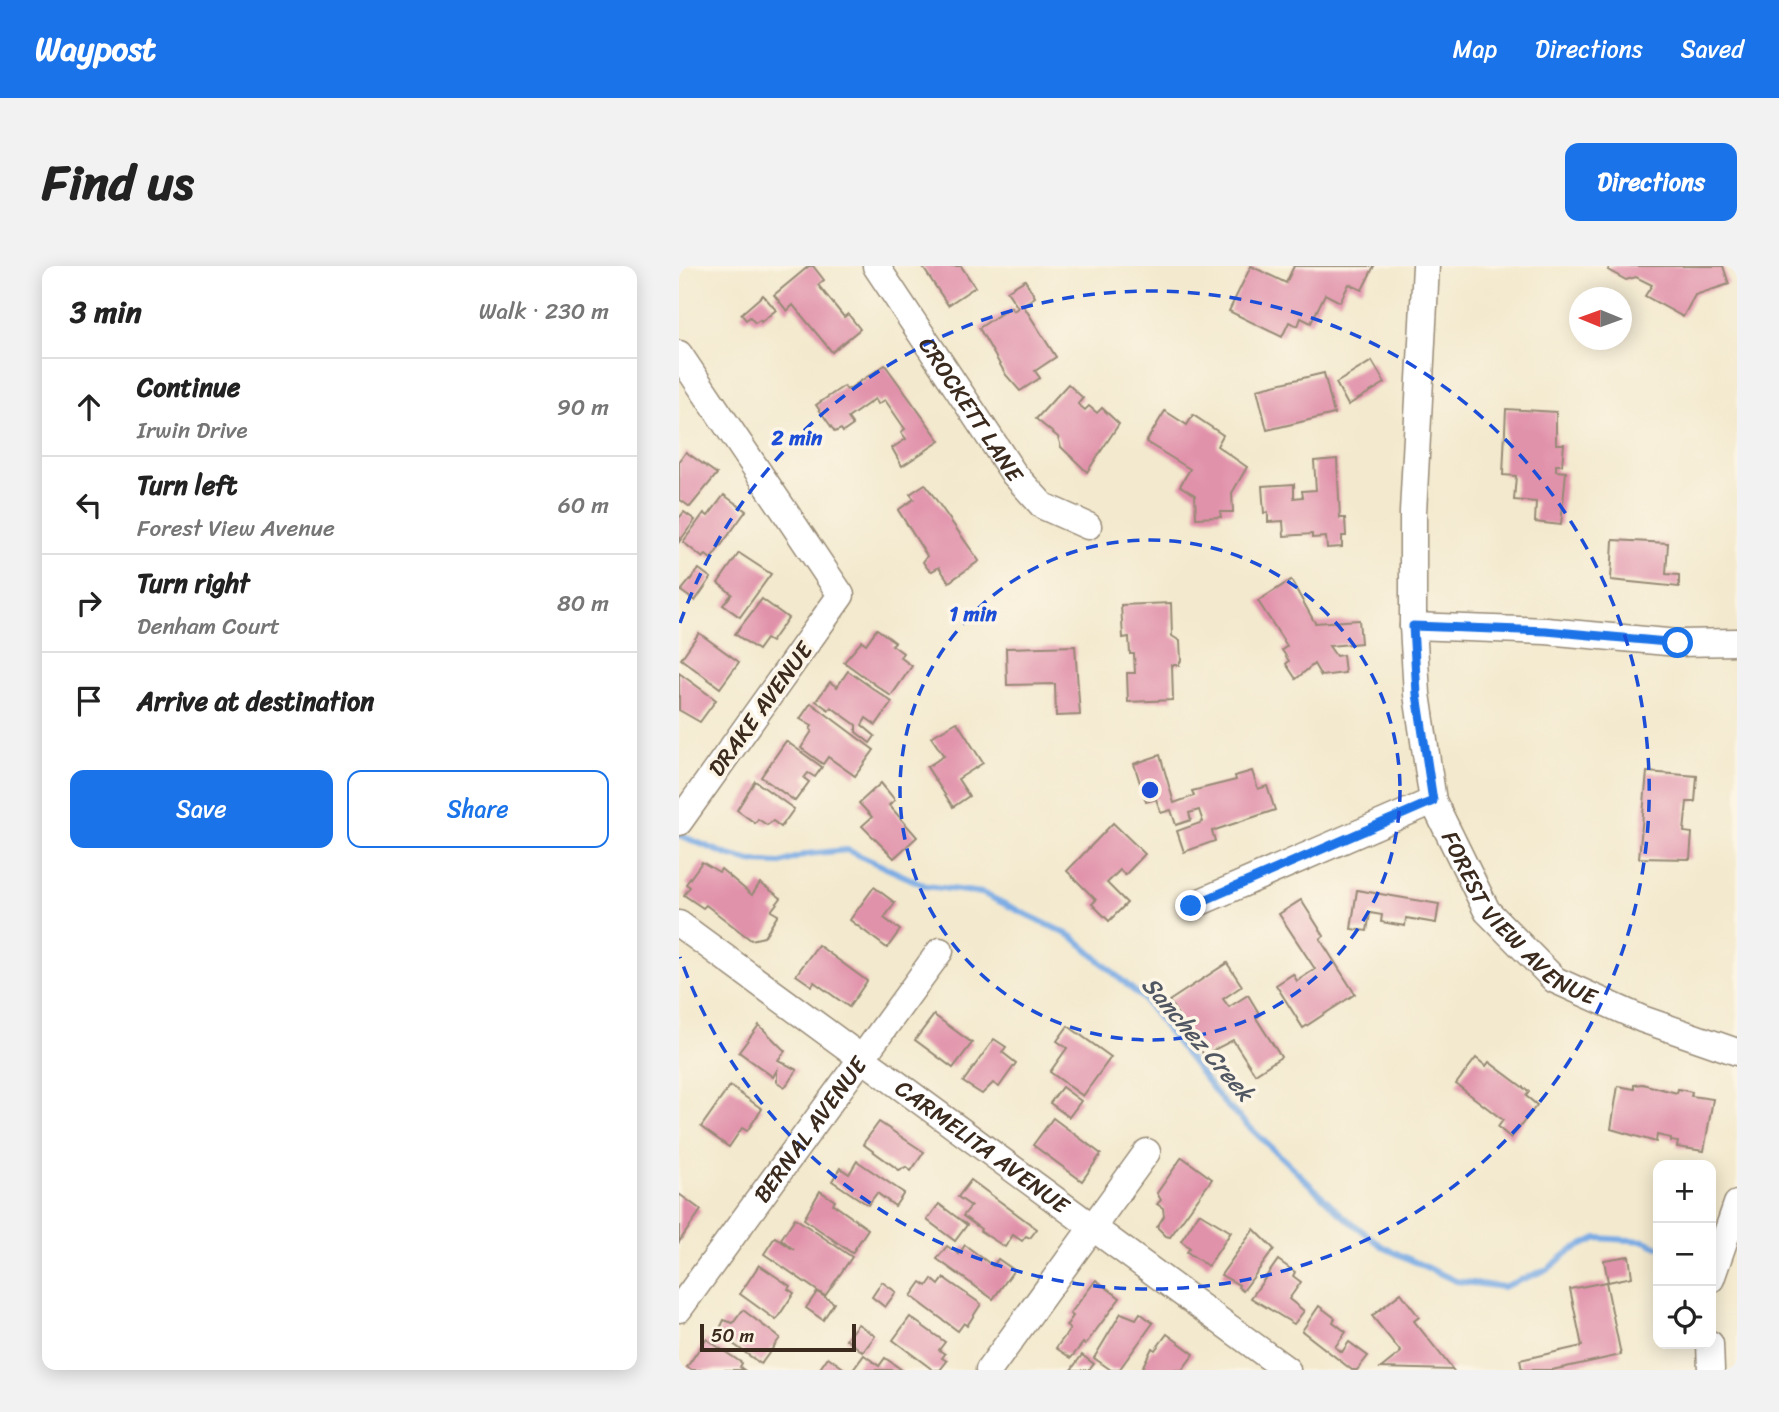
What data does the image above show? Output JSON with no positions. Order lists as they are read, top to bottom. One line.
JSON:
{"streets":{"street":["CROCKETT LANE","DRAKE AVENUE","FOREST VIEW AVENUE","BERNAL AVENUE","CARMELITA AVENUE"]},"crossings":[["BERNAL AVENUE","CARMELITA AVENUE"]],"water":["Sanchez Creek"],"scale_bar":"50 m","north":"left","page":{"header":"Waypost","nav":["Map","Directions","Saved"],"title":"Find us","buttons":["Directions",["Save","Share"]],"heading":["3 min","Walk · 230 m"],"list":[["Continue","Irwin Drive","90 m"],["Turn left","Forest View Avenue","60 m"],["Turn right","Denham Court","80 m"],"Arrive at destination"],"map_buttons":["+","−"],"scale":"50 m"},"rings":["2 min","1 min"]}
